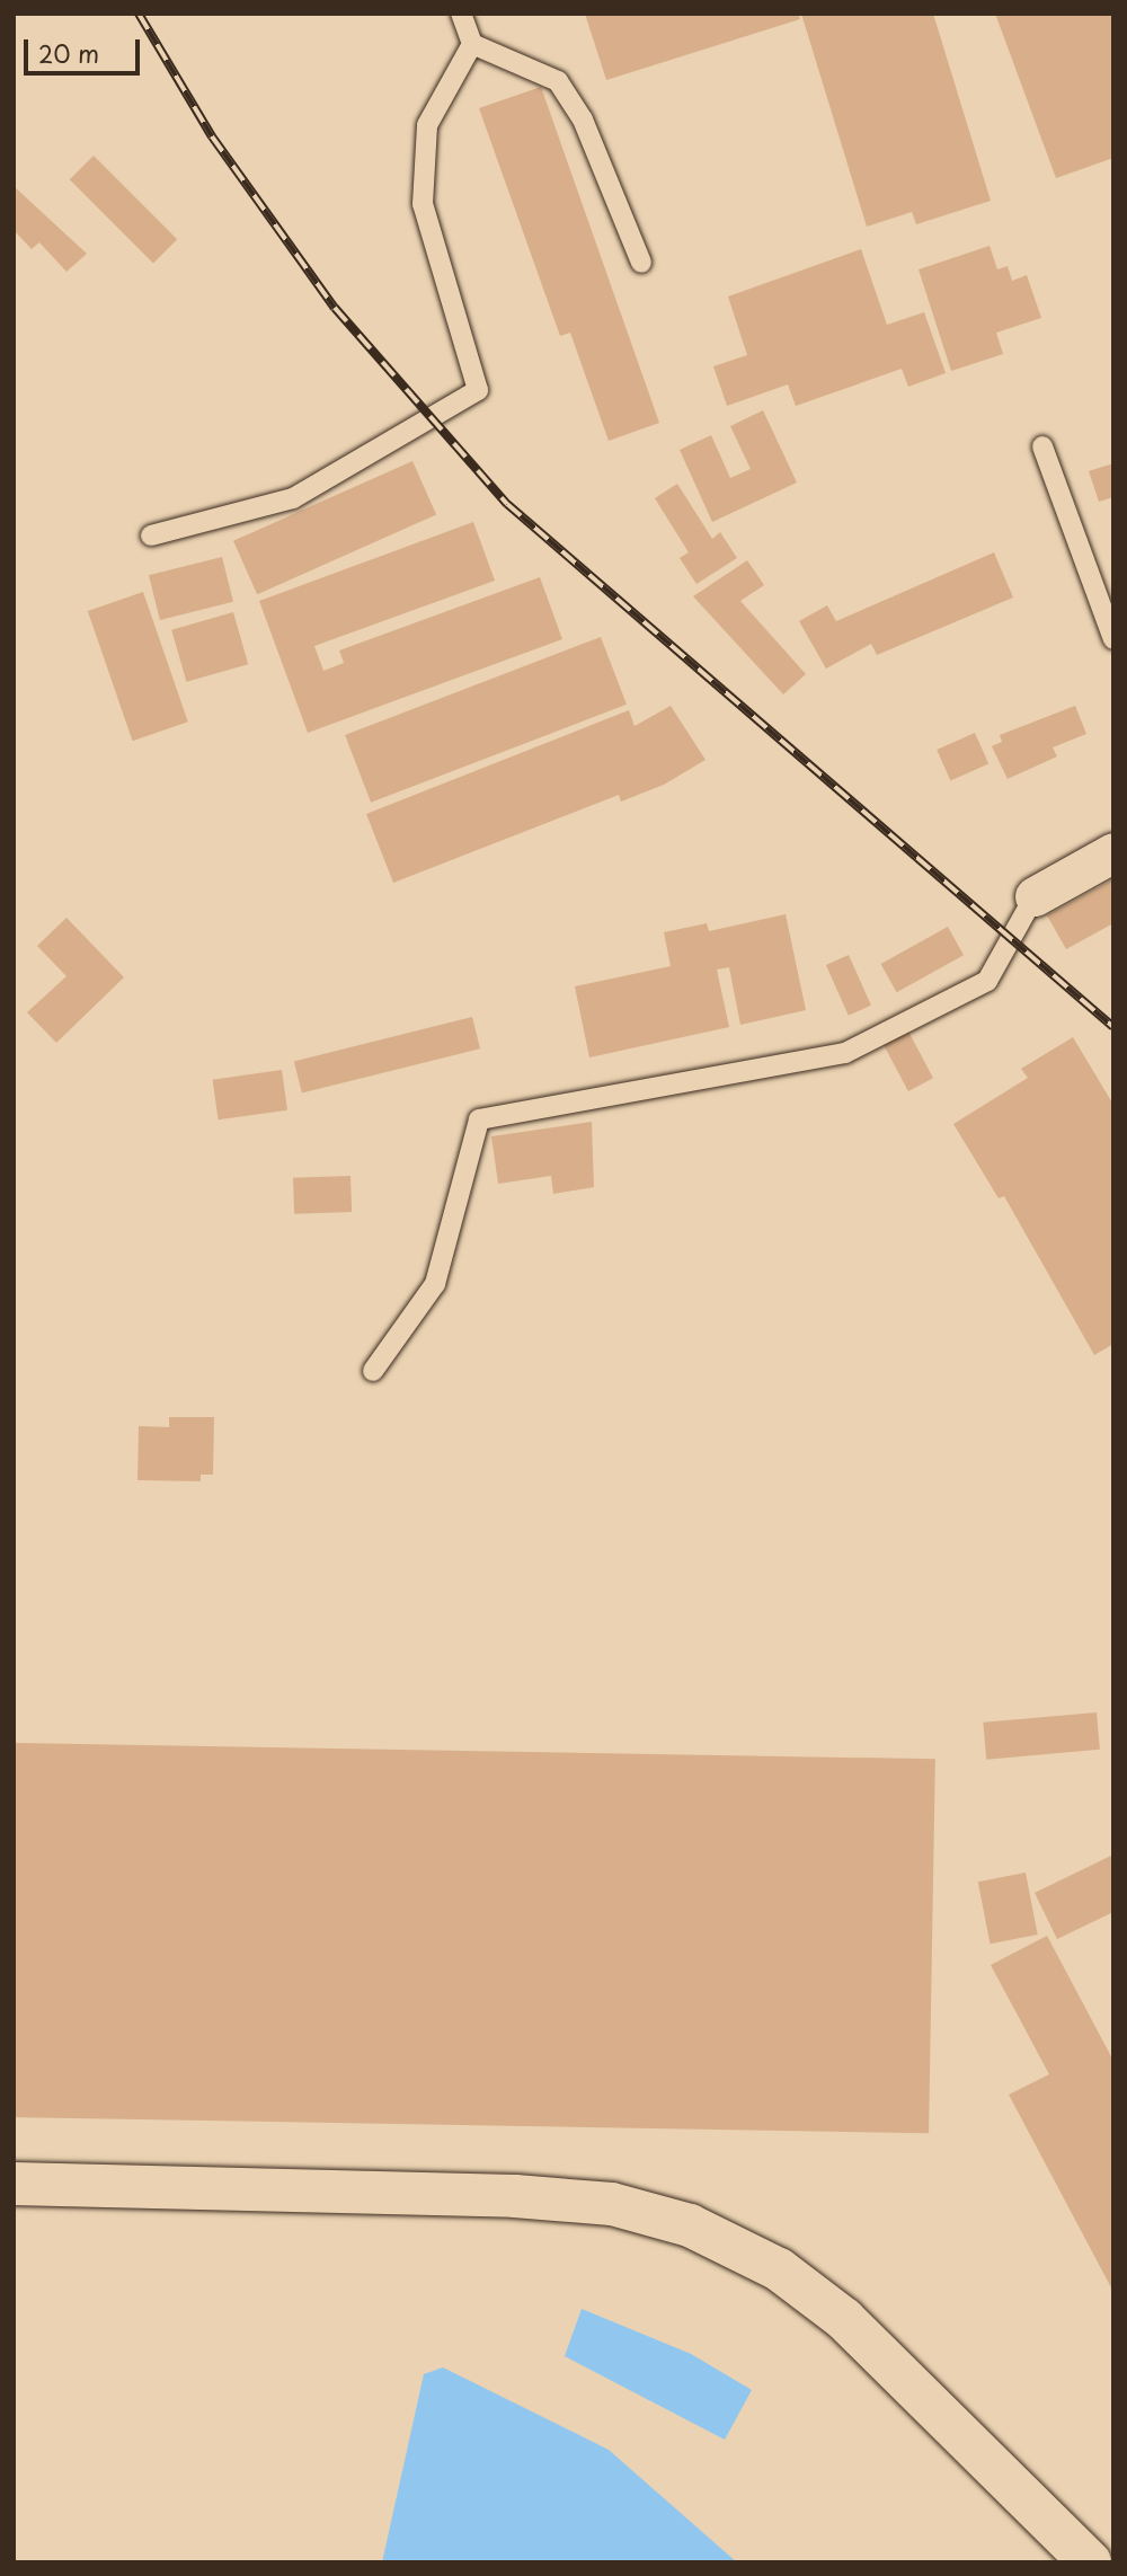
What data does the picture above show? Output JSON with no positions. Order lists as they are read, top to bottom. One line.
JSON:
{"scale_bar":"20 m"}
